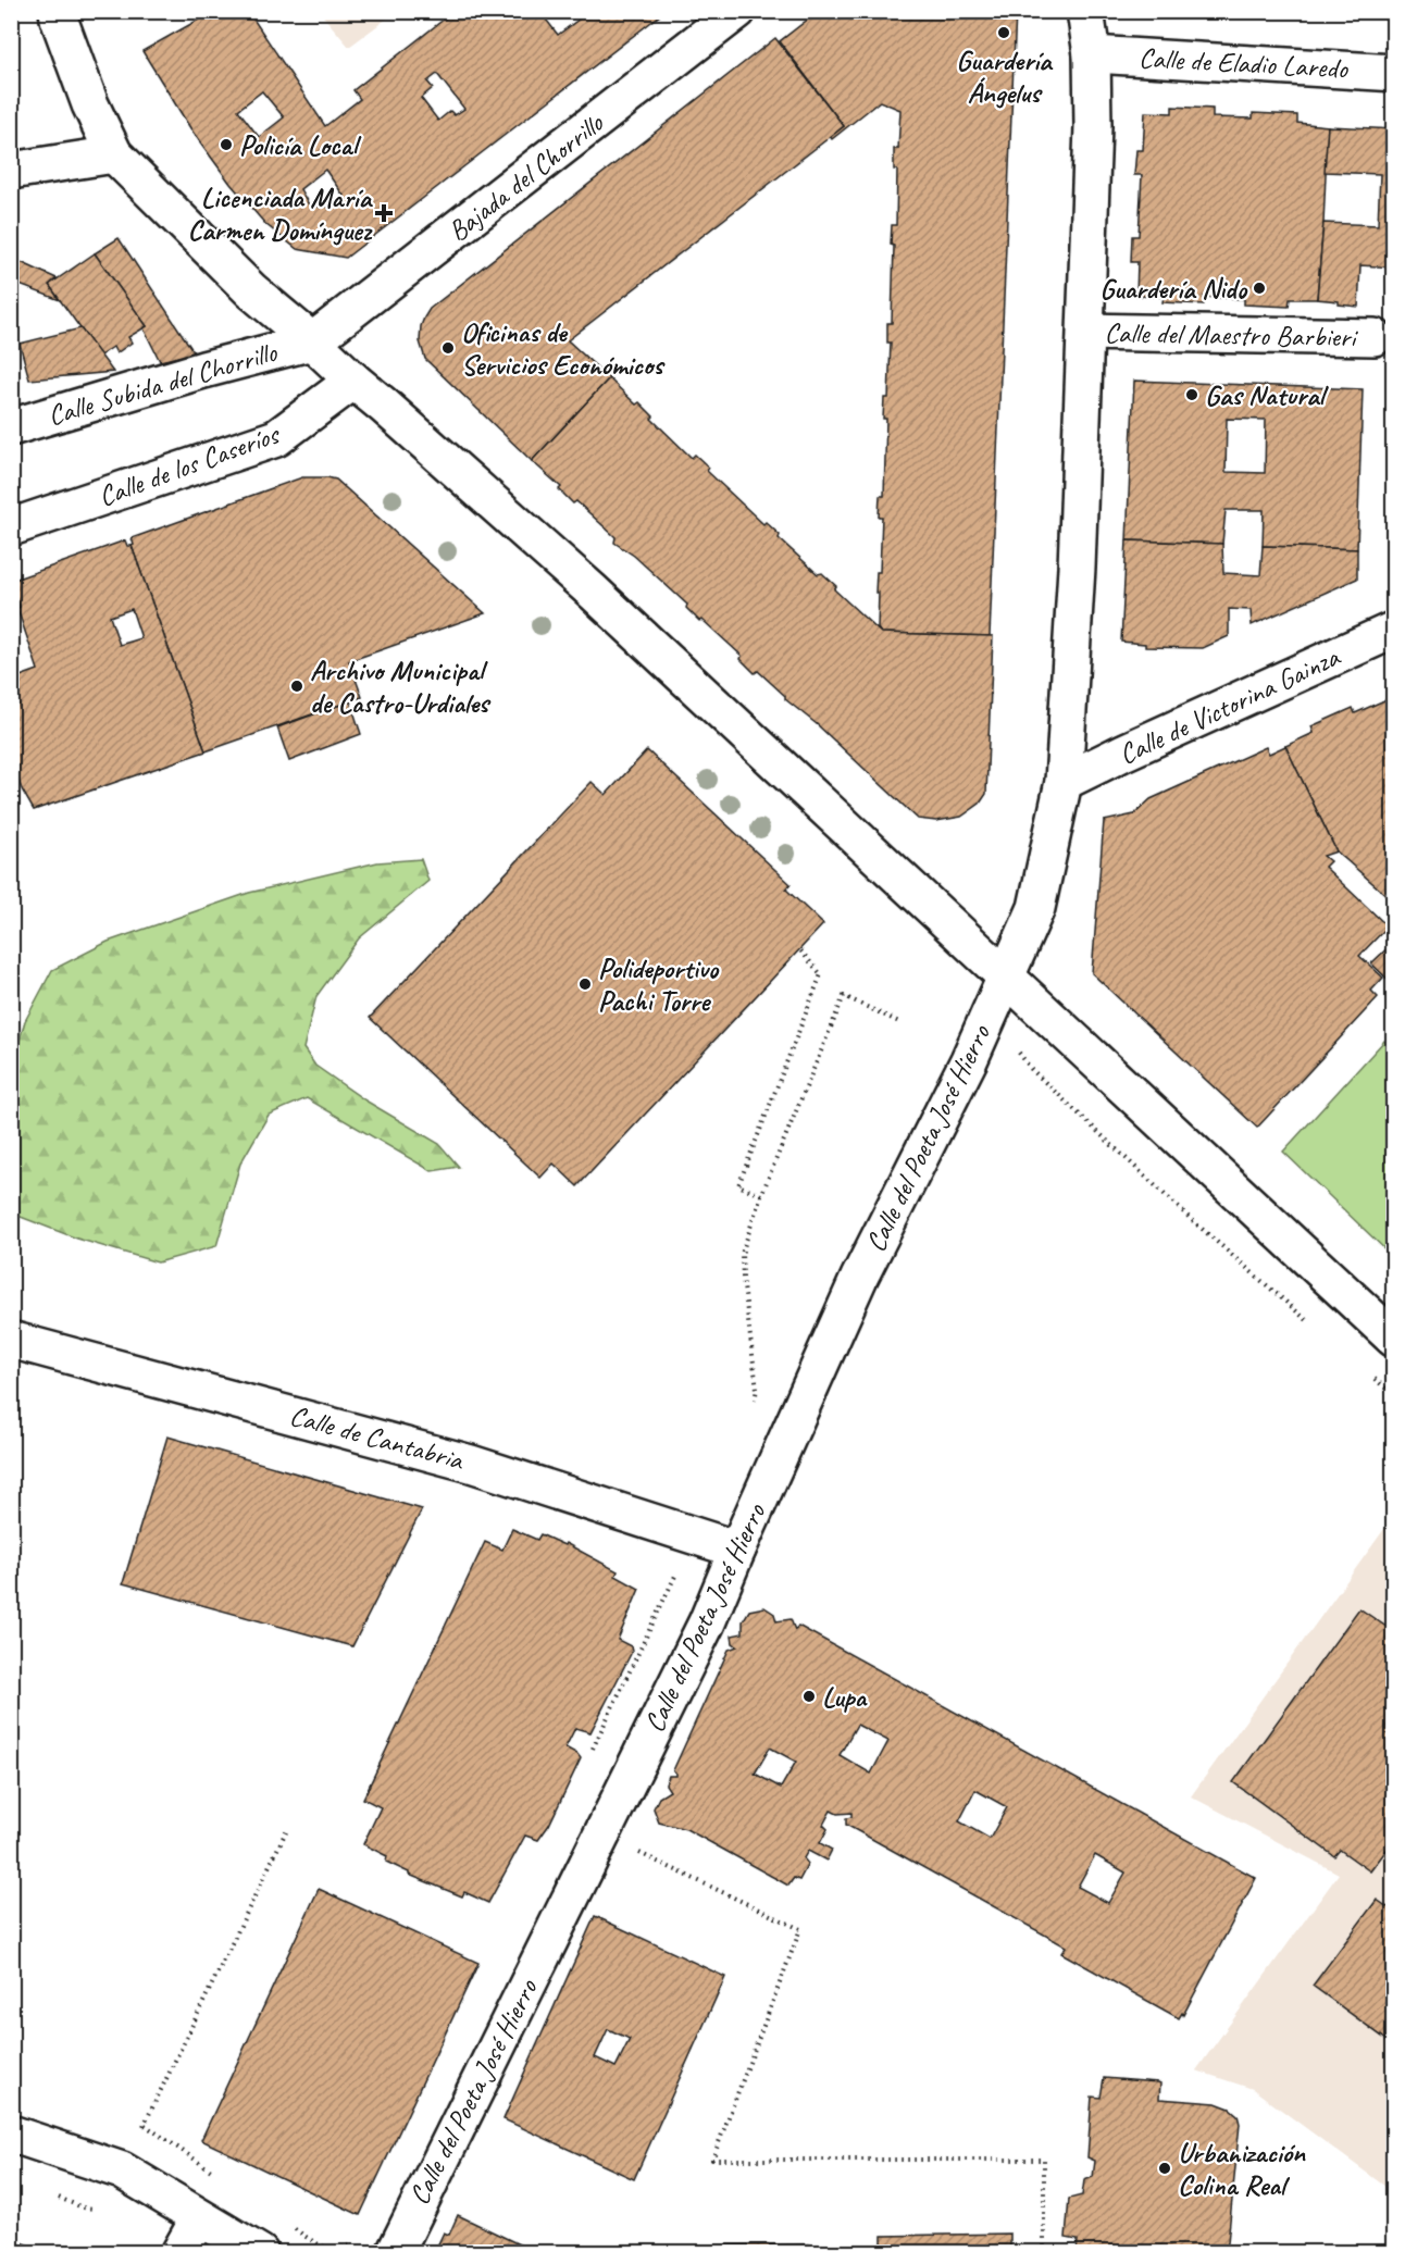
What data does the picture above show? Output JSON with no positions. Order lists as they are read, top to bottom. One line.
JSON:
{"streets":{"street":["Calle de Eladio Laredo","Bajada del Chorrillo","Calle del Maestro Barbieri","Calle Subida del Chorrillo","Calle de los Caseríos","Calle de Victorina Gainza","Calle del Poeta José Hierro","Calle de Cantabria"]},"crossings":[["Calle de Eladio Laredo","Calle del Poeta José Hierro"],["Bajada del Chorrillo","Calle Subida del Chorrillo"],["Calle del Maestro Barbieri","Calle del Poeta José Hierro"],["Calle de Victorina Gainza","Calle del Poeta José Hierro"],["Calle del Poeta José Hierro","Calle de Cantabria"]],"places":{"other":["Guardería Ángelus","Policía Local","Guardería Nido","Oficinas de Servicios Económicos","Gas Natural","Archivo Municipal de Castro-Urdiales","Polideportivo Pachi Torre","Lupa","Urbanización Colina Real"],"health":["Licenciada María Carmen Domínguez"]}}
